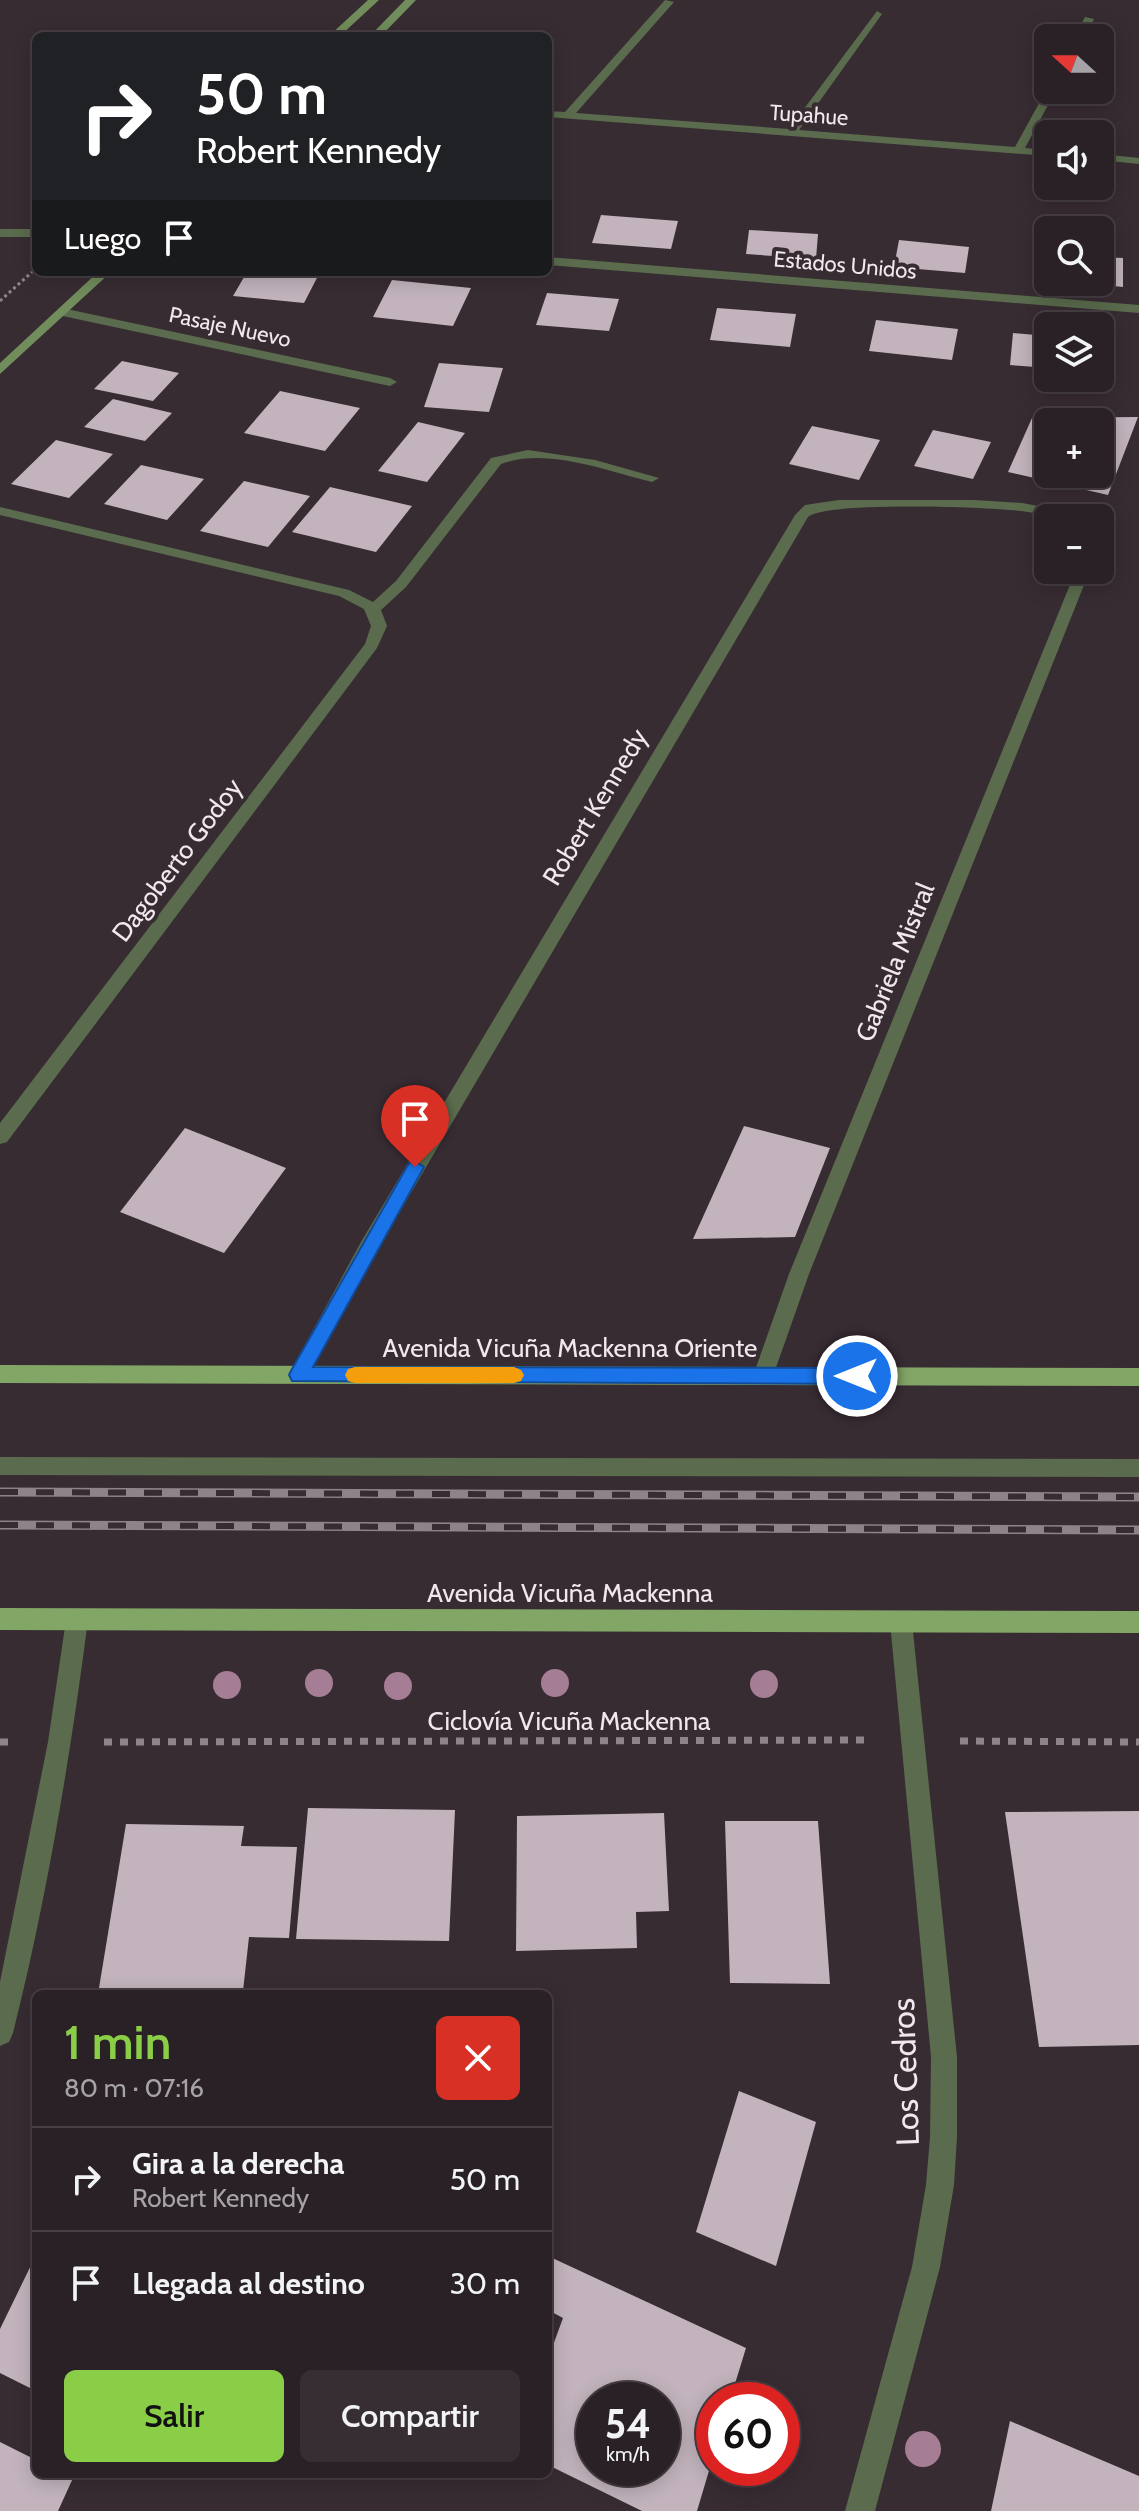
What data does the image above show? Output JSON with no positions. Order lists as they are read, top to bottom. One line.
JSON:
{"streets":{"main road":["Avenida Vicuña Mackenna Oriente","Avenida Vicuña Mackenna"],"street":["Tupahue","Estados Unidos","Pasaje Nuevo","Robert Kennedy","Dagoberto Godoy","Gabriela Mistral","Los Cedros"],"path":["Ciclovía Vicuña Mackenna"]},"crossings":[["Robert Kennedy","Avenida Vicuña Mackenna Oriente"],["Gabriela Mistral","Avenida Vicuña Mackenna Oriente"],["Avenida Vicuña Mackenna","Los Cedros"],["Ciclovía Vicuña Mackenna","Los Cedros"]],"north":"left","page":{"map_buttons":["+","−"],"turn":["50 m","Robert Kennedy"],"then":"Luego","heading":["1 min","80 m · 07:16"],"list":[{"name":"Gira a la derecha","note":"Robert Kennedy","value":"50 m"},{"name":"Llegada al destino","value":"30 m"}],"buttons":["Salir","Compartir"],"speed":"54 km/h","limit":"60"}}
